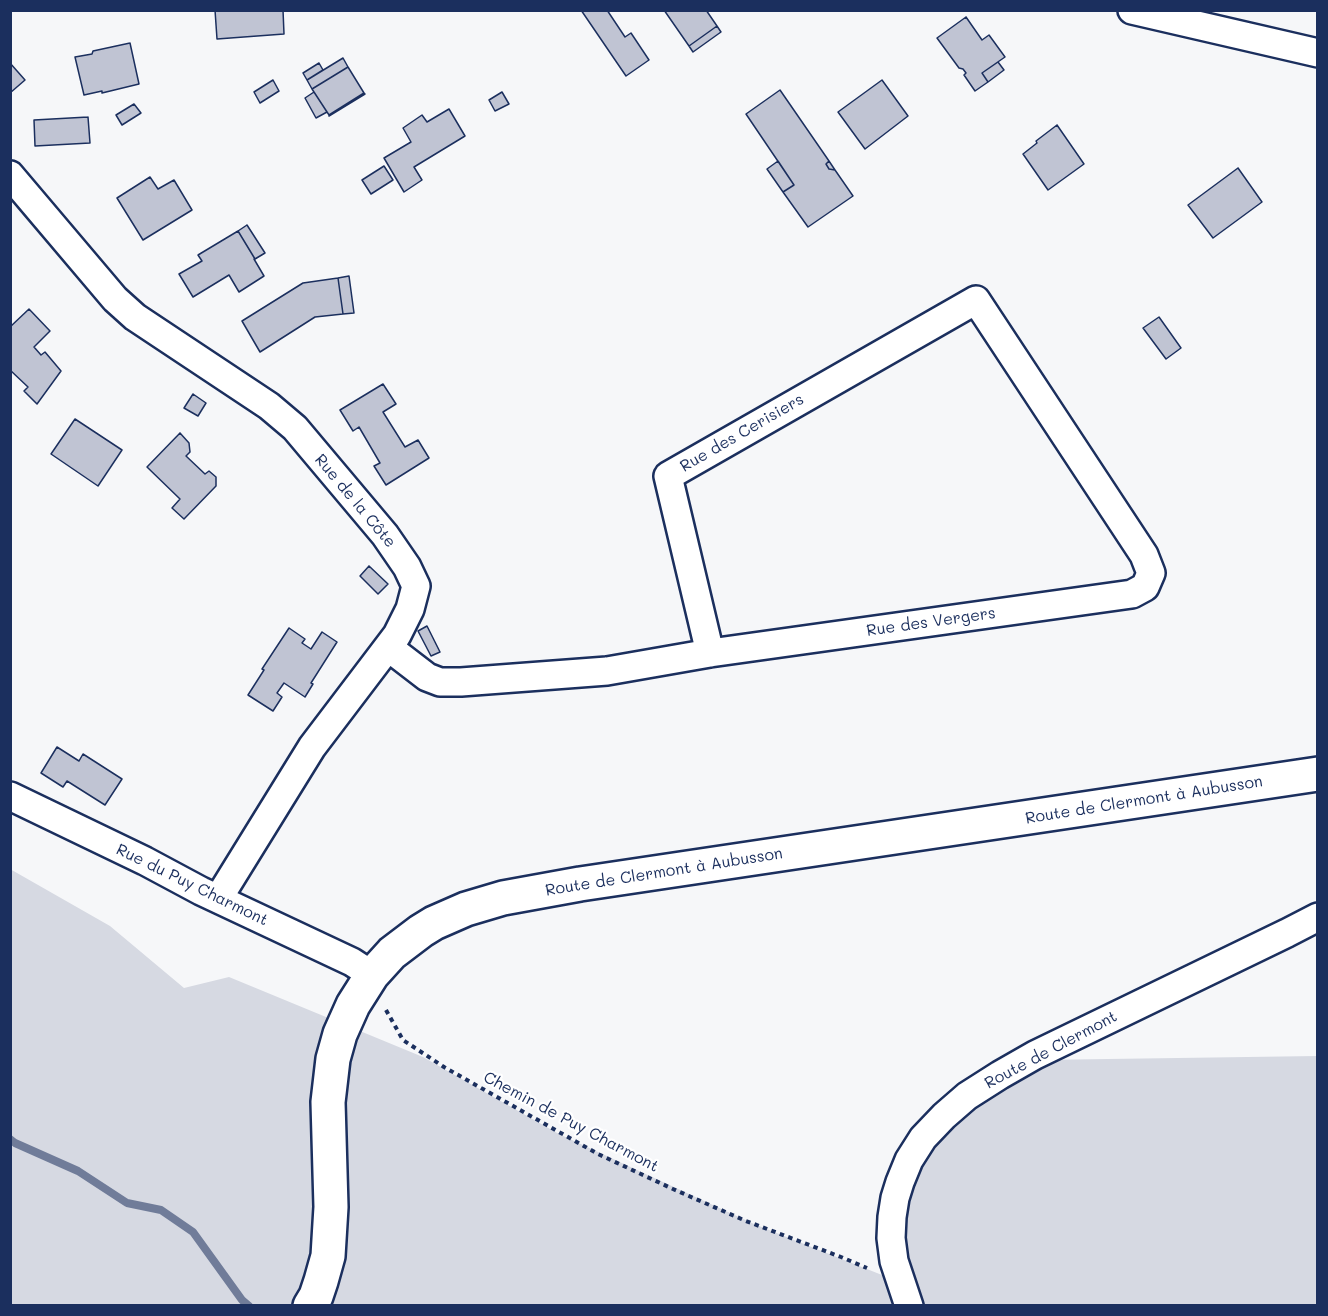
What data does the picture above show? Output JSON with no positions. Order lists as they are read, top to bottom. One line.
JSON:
{"streets":{"main road":["Route de Clermont à Aubusson"],"street":["Rue des Cerisiers","Rue de la Côte","Rue des Vergers","Rue du Puy Charmont","Route de Clermont"],"path":["Chemin de Puy Charmont"]},"crossings":[["Rue des Cerisiers","Rue des Vergers"],["Rue de la Côte","Rue des Vergers"],["Rue de la Côte","Rue du Puy Charmont"],["Route de Clermont à Aubusson","Rue du Puy Charmont"],["Route de Clermont à Aubusson","Chemin de Puy Charmont"],["Rue du Puy Charmont","Chemin de Puy Charmont"],["Route de Clermont","Chemin de Puy Charmont"]]}
